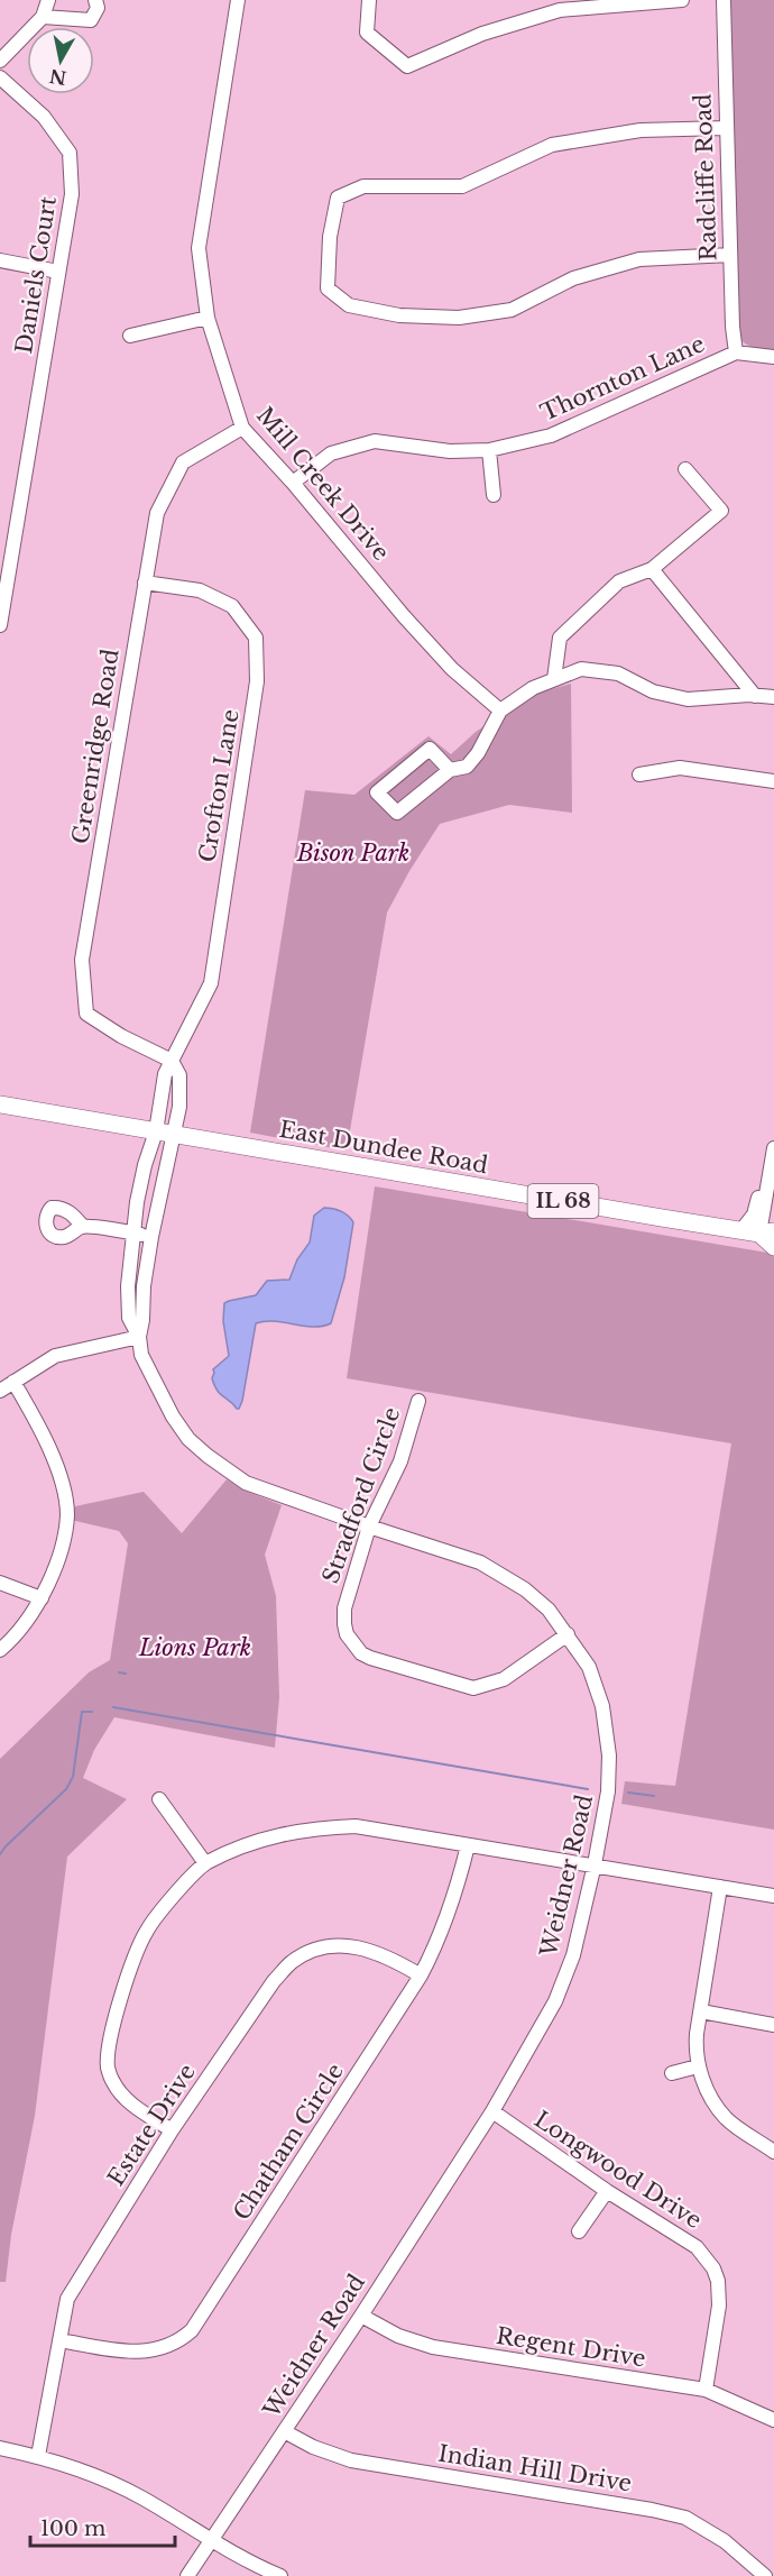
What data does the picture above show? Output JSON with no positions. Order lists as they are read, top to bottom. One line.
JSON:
{"streets":{"main road":["East Dundee Road","IL 68"],"street":["Radcliffe Road","Daniels Court","Thornton Lane","Mill Creek Drive","Greenridge Road","Crofton Lane","Stradford Circle","Weidner Road","Estate Drive","Chatham Circle","Longwood Drive","Regent Drive","Indian Hill Drive"]},"crossings":[["Radcliffe Road","Thornton Lane"],["Thornton Lane","Mill Creek Drive"],["Mill Creek Drive","Greenridge Road"],["Greenridge Road","Crofton Lane"],["Crofton Lane","East Dundee Road"],["Crofton Lane","Weidner Road"],["East Dundee Road","Weidner Road"],["Stradford Circle","Weidner Road"],["Weidner Road","Longwood Drive"],["Weidner Road","Regent Drive"],["Weidner Road","Indian Hill Drive"],["Estate Drive","Chatham Circle"],["Longwood Drive","Regent Drive"]],"parks":["Bison Park","Lions Park"],"scale_bar":"100 m","north":"bottom"}
